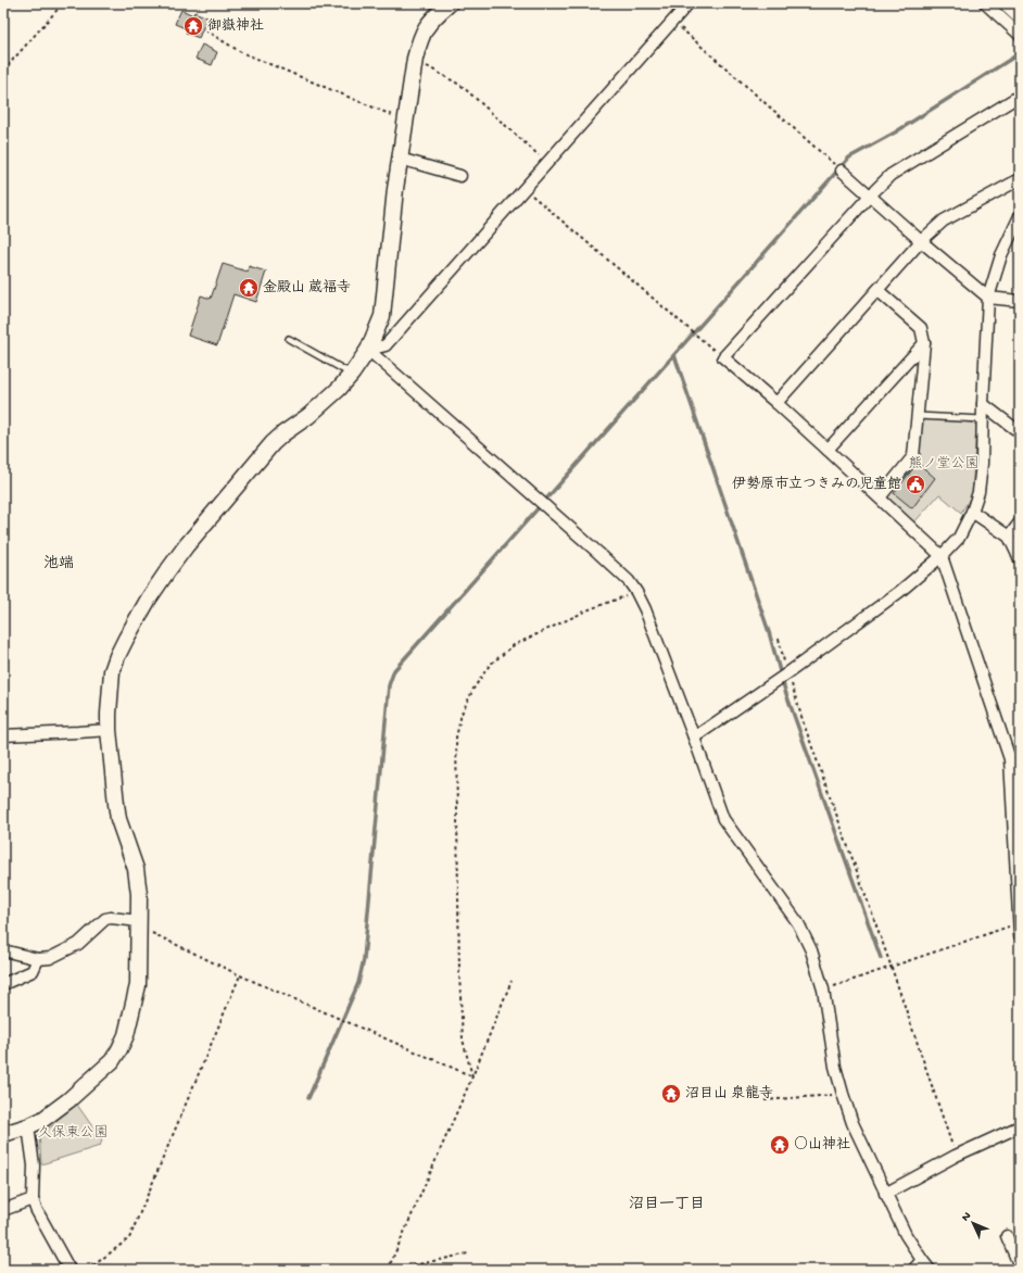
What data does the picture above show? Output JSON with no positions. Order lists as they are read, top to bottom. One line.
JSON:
{"districts":["池端","沼目一丁目"],"parks":["熊ノ堂公園","久保東公園"],"places":{"temple":["御嶽神社","金殿山 蔵福寺","沼目山 泉龍寺","○山神社"],"public building":["伊勢原市立つきみの児童館"]},"north":"top left"}
